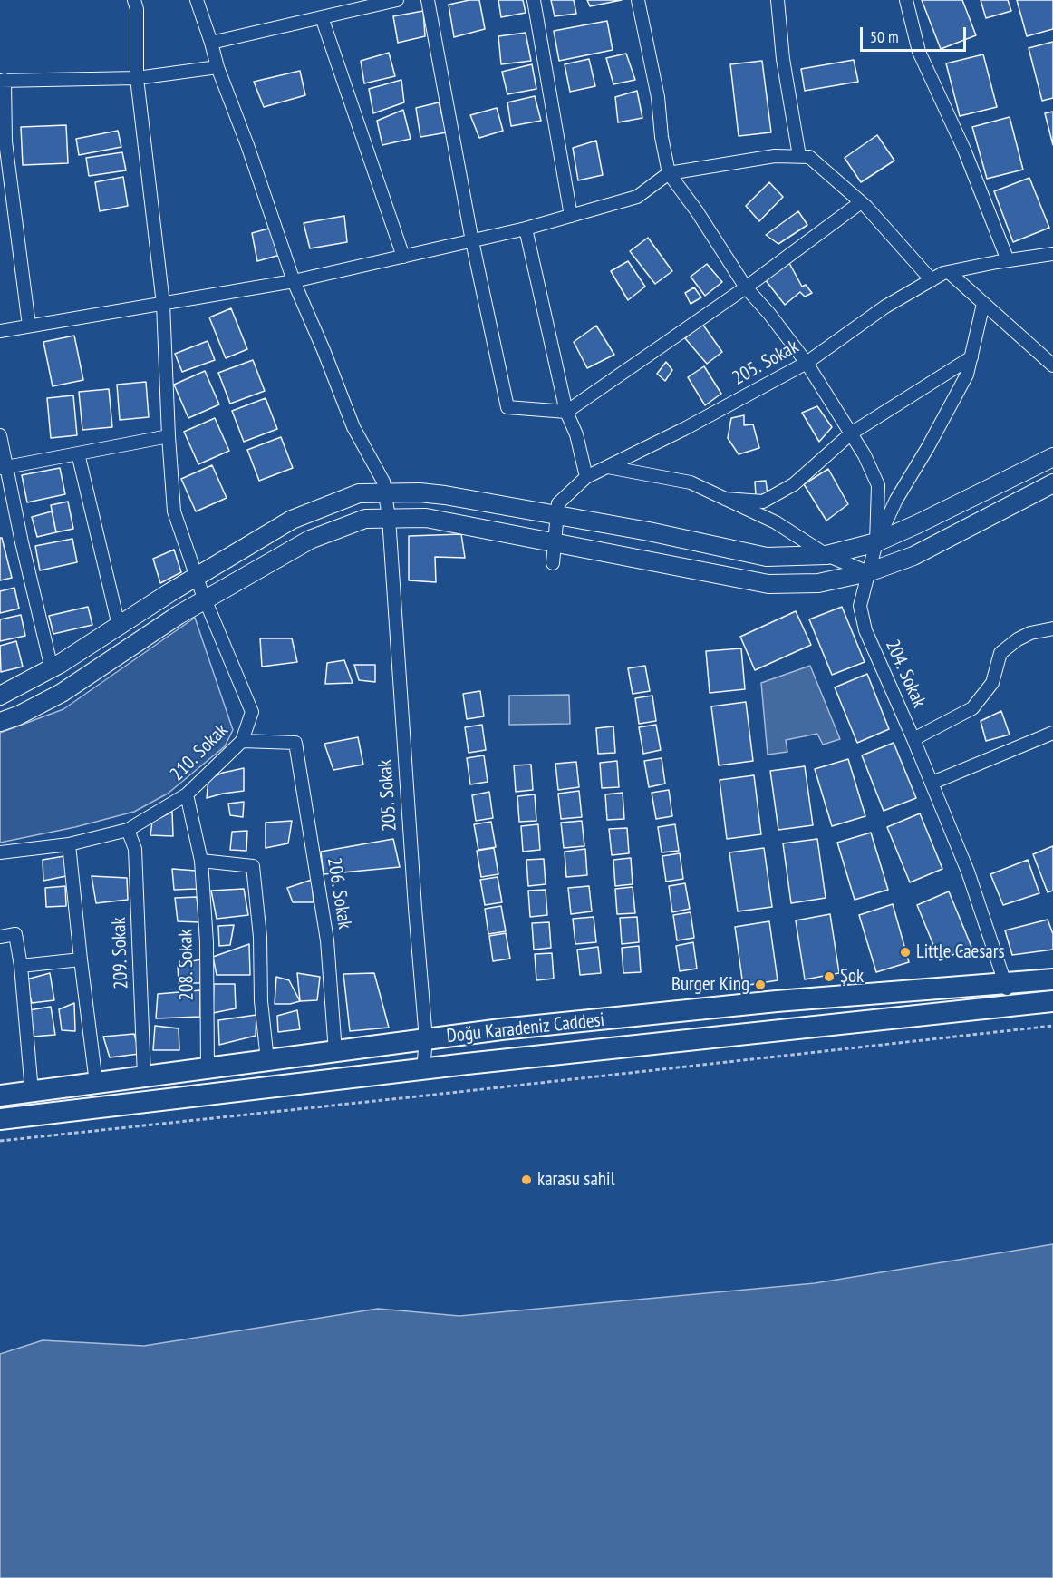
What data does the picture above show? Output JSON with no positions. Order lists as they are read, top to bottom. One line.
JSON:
{"streets":{"main road":["Doğu Karadeniz Caddesi"],"street":["205. Sokak","204. Sokak","210. Sokak","206. Sokak","209. Sokak","208. Sokak"]},"crossings":[["205. Sokak","204. Sokak"],["205. Sokak","Doğu Karadeniz Caddesi"],["204. Sokak","Doğu Karadeniz Caddesi"],["210. Sokak","206. Sokak"],["210. Sokak","209. Sokak"],["210. Sokak","208. Sokak"],["206. Sokak","Doğu Karadeniz Caddesi"],["209. Sokak","Doğu Karadeniz Caddesi"],["208. Sokak","Doğu Karadeniz Caddesi"]],"places":["Little Caesars","Şok","Burger King","karasu sahil"],"scale_bar":"50 m"}
